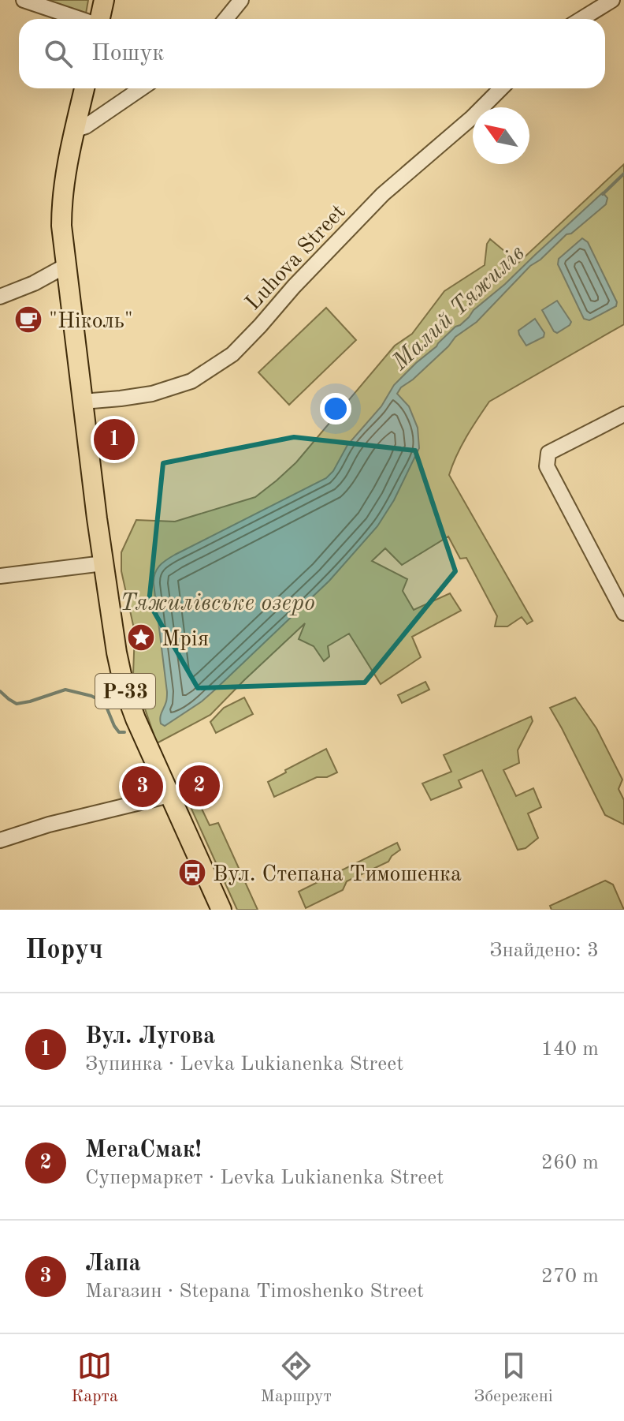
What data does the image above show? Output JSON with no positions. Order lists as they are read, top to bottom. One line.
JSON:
{"streets":{"main road":["Р-33"],"street":["Luhova Street"]},"crossings":[["Luhova Street","Р-33"]],"water":["Малий Тяжилів","Тяжилівське озеро"],"places":{"cafe":["\"Ніколь\""],"place":["Мрія"],"bus stop":["Вул. Степана Тимошенка"]},"north":"top left","page":{"search":"Пошук","pins":["1","2","3"],"heading":["Поруч","Знайдено: 3"],"list":[{"mark":"1","name":"Вул. Лугова","note":"Зупинка · Levka Lukianenka Street","value":"140 m"},{"mark":"2","name":"МегаСмак!","note":"Супермаркет · Levka Lukianenka Street","value":"260 m"},{"mark":"3","name":"Лапа","note":"Магазин · Stepana Timoshenko Street","value":"270 m"}],"nav":["Карта","Маршрут","Збережені"]}}
